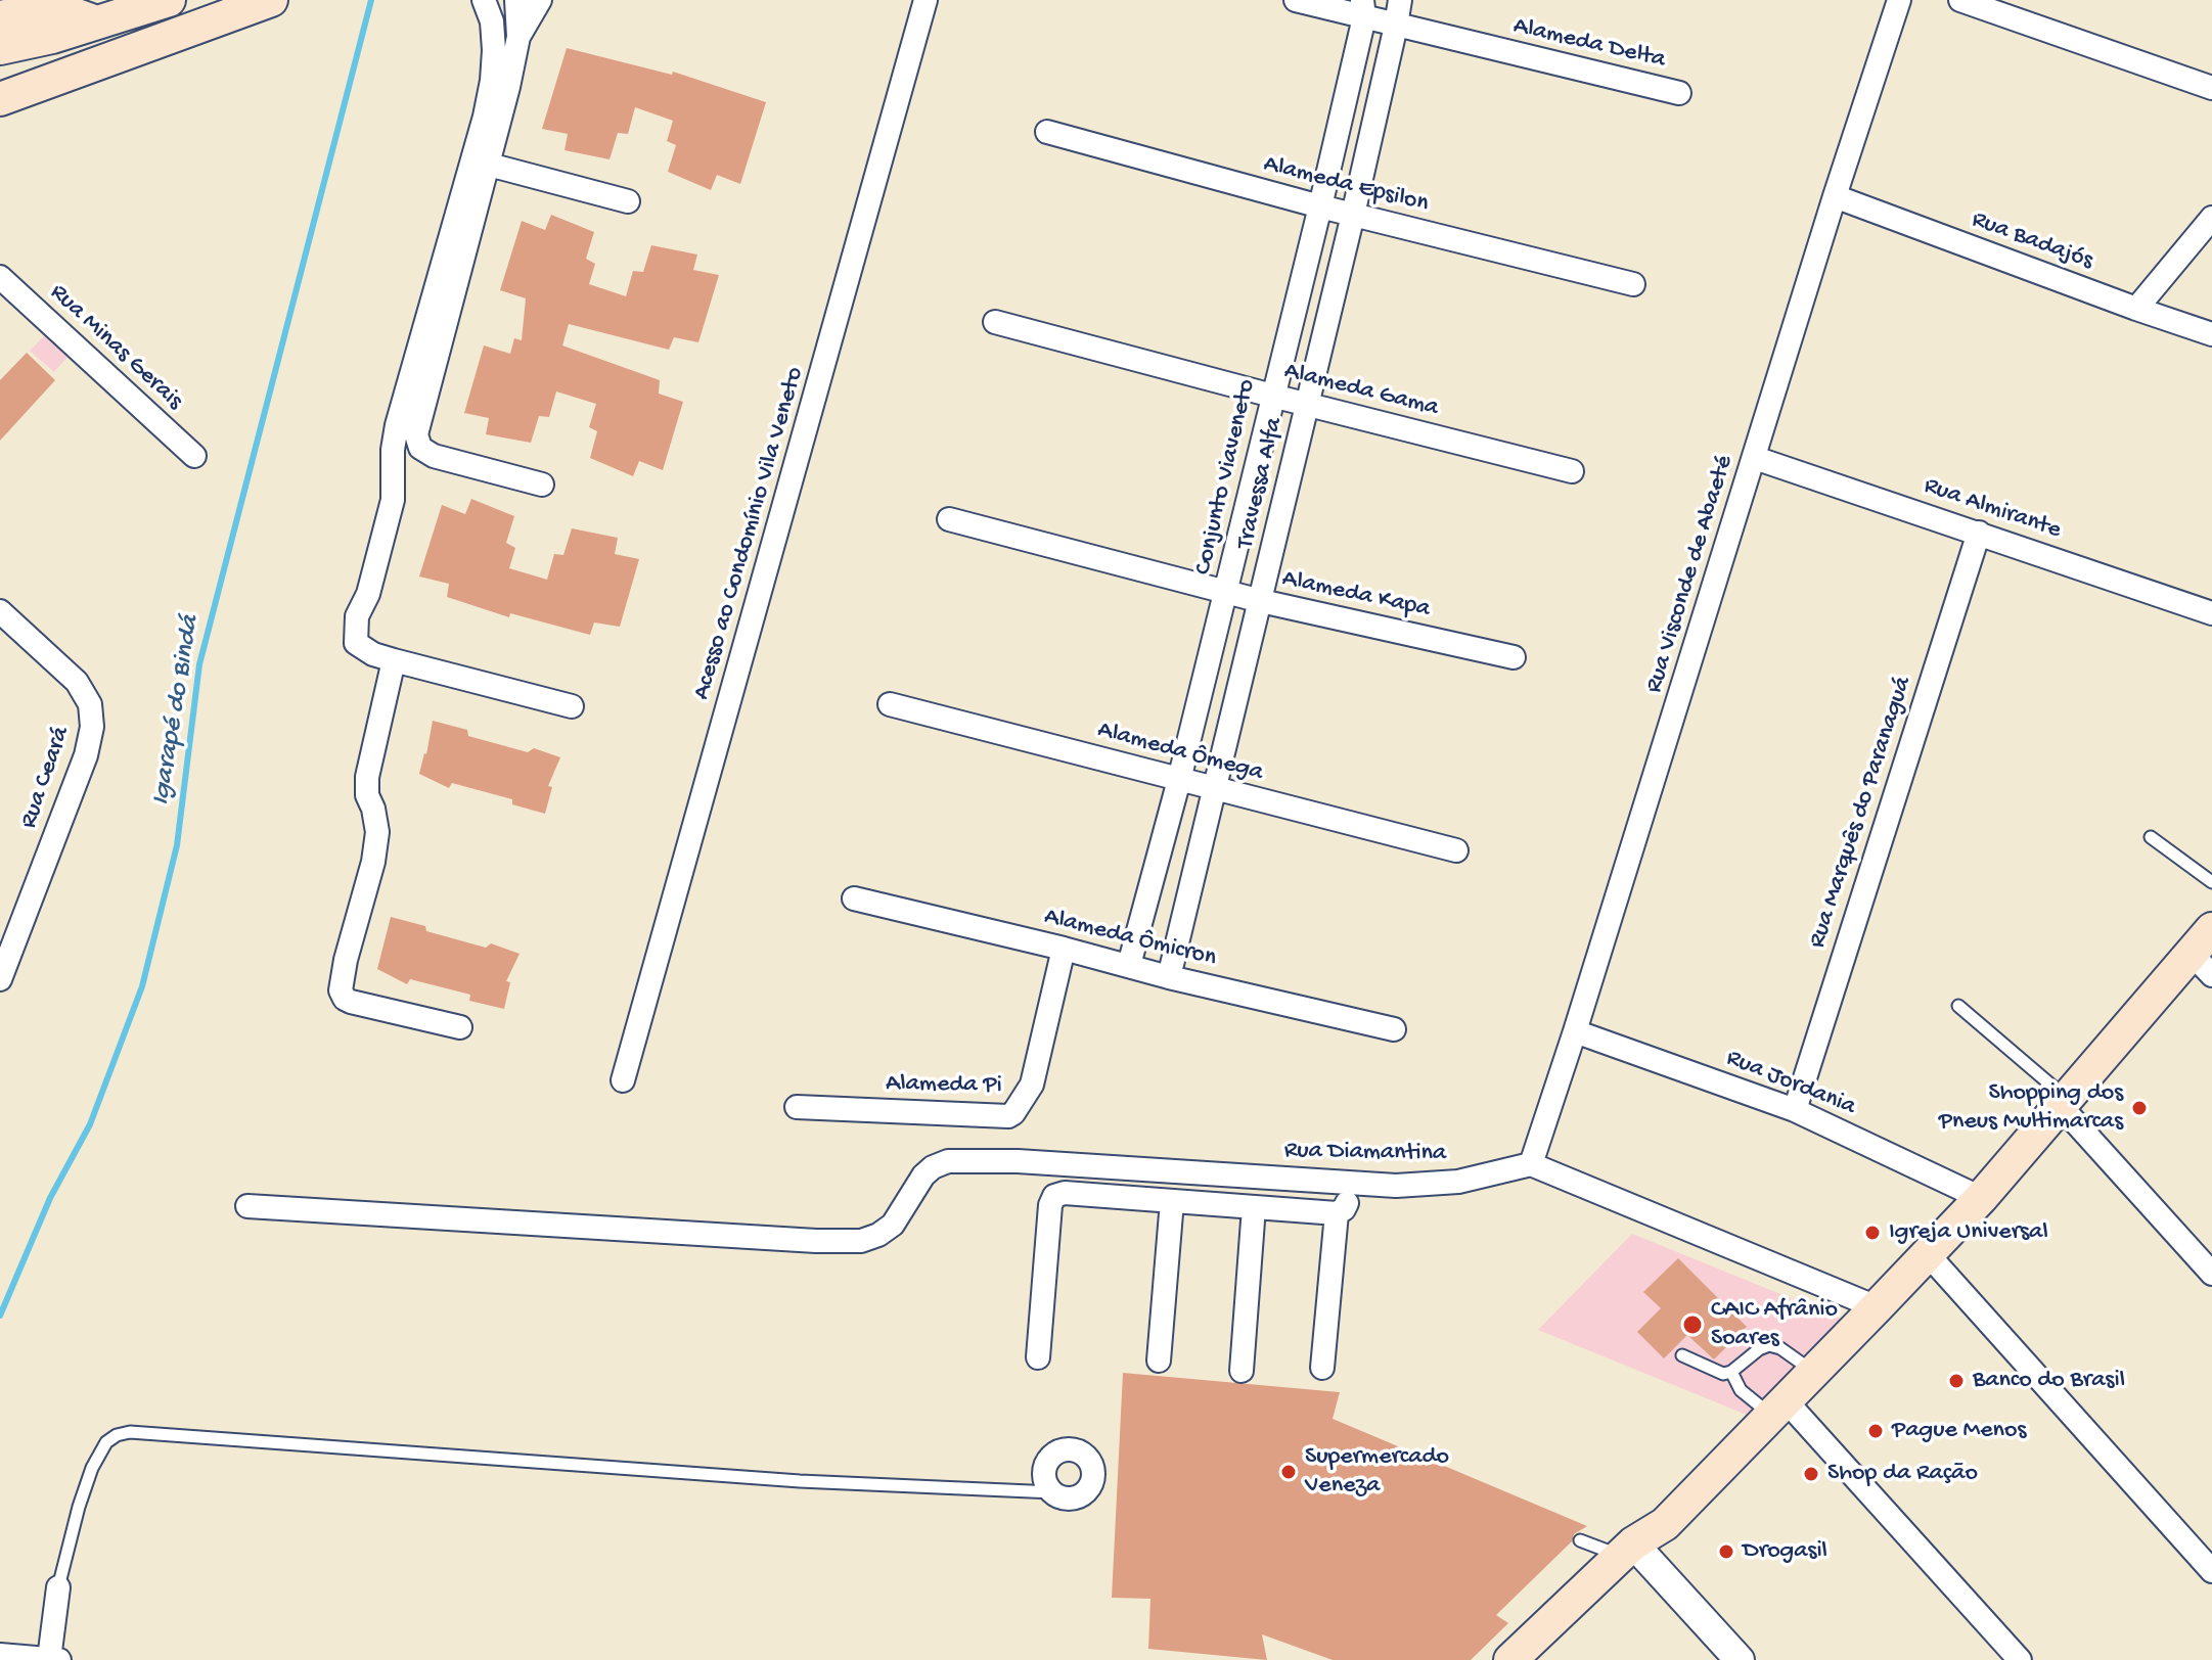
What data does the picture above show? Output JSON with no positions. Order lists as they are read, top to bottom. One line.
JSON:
{"streets":{"street":["Alameda Delta","Alameda Epsilon","Rua Badajós","Rua Minas Gerais","Alameda Gama","Conjunto Viaveneto","Travessa Alfa","Rua Almirante","Acesso ao Condomínio Vila Veneto","Rua Visconde de Abaeté","Alameda Kapa","Alameda Ômega","Rua Ceará","Rua Marquês do Paranaguá","Alameda Ômicron","Rua Jordania","Alameda Pi","Rua Diamantina"]},"crossings":[["Alameda Delta","Conjunto Viaveneto"],["Alameda Delta","Travessa Alfa"],["Alameda Epsilon","Conjunto Viaveneto"],["Alameda Epsilon","Travessa Alfa"],["Rua Badajós","Rua Visconde de Abaeté"],["Alameda Gama","Conjunto Viaveneto"],["Alameda Gama","Travessa Alfa"],["Conjunto Viaveneto","Alameda Kapa"],["Conjunto Viaveneto","Alameda Ômega"],["Conjunto Viaveneto","Alameda Ômicron"],["Travessa Alfa","Alameda Kapa"],["Travessa Alfa","Alameda Ômega"],["Travessa Alfa","Alameda Ômicron"],["Rua Almirante","Rua Visconde de Abaeté"],["Rua Almirante","Rua Marquês do Paranaguá"],["Rua Visconde de Abaeté","Rua Jordania"],["Rua Visconde de Abaeté","Rua Diamantina"],["Rua Marquês do Paranaguá","Rua Jordania"],["Alameda Ômicron","Alameda Pi"]],"water":["Igarapé do Bindá"],"places":["Shopping dos Pneus Multimarcas","Igreja Universal","CAIC Afrânio Soares","Banco do Brasil","Pague Menos","Supermercado Veneza","Shop da Ração","Drogasil"]}
